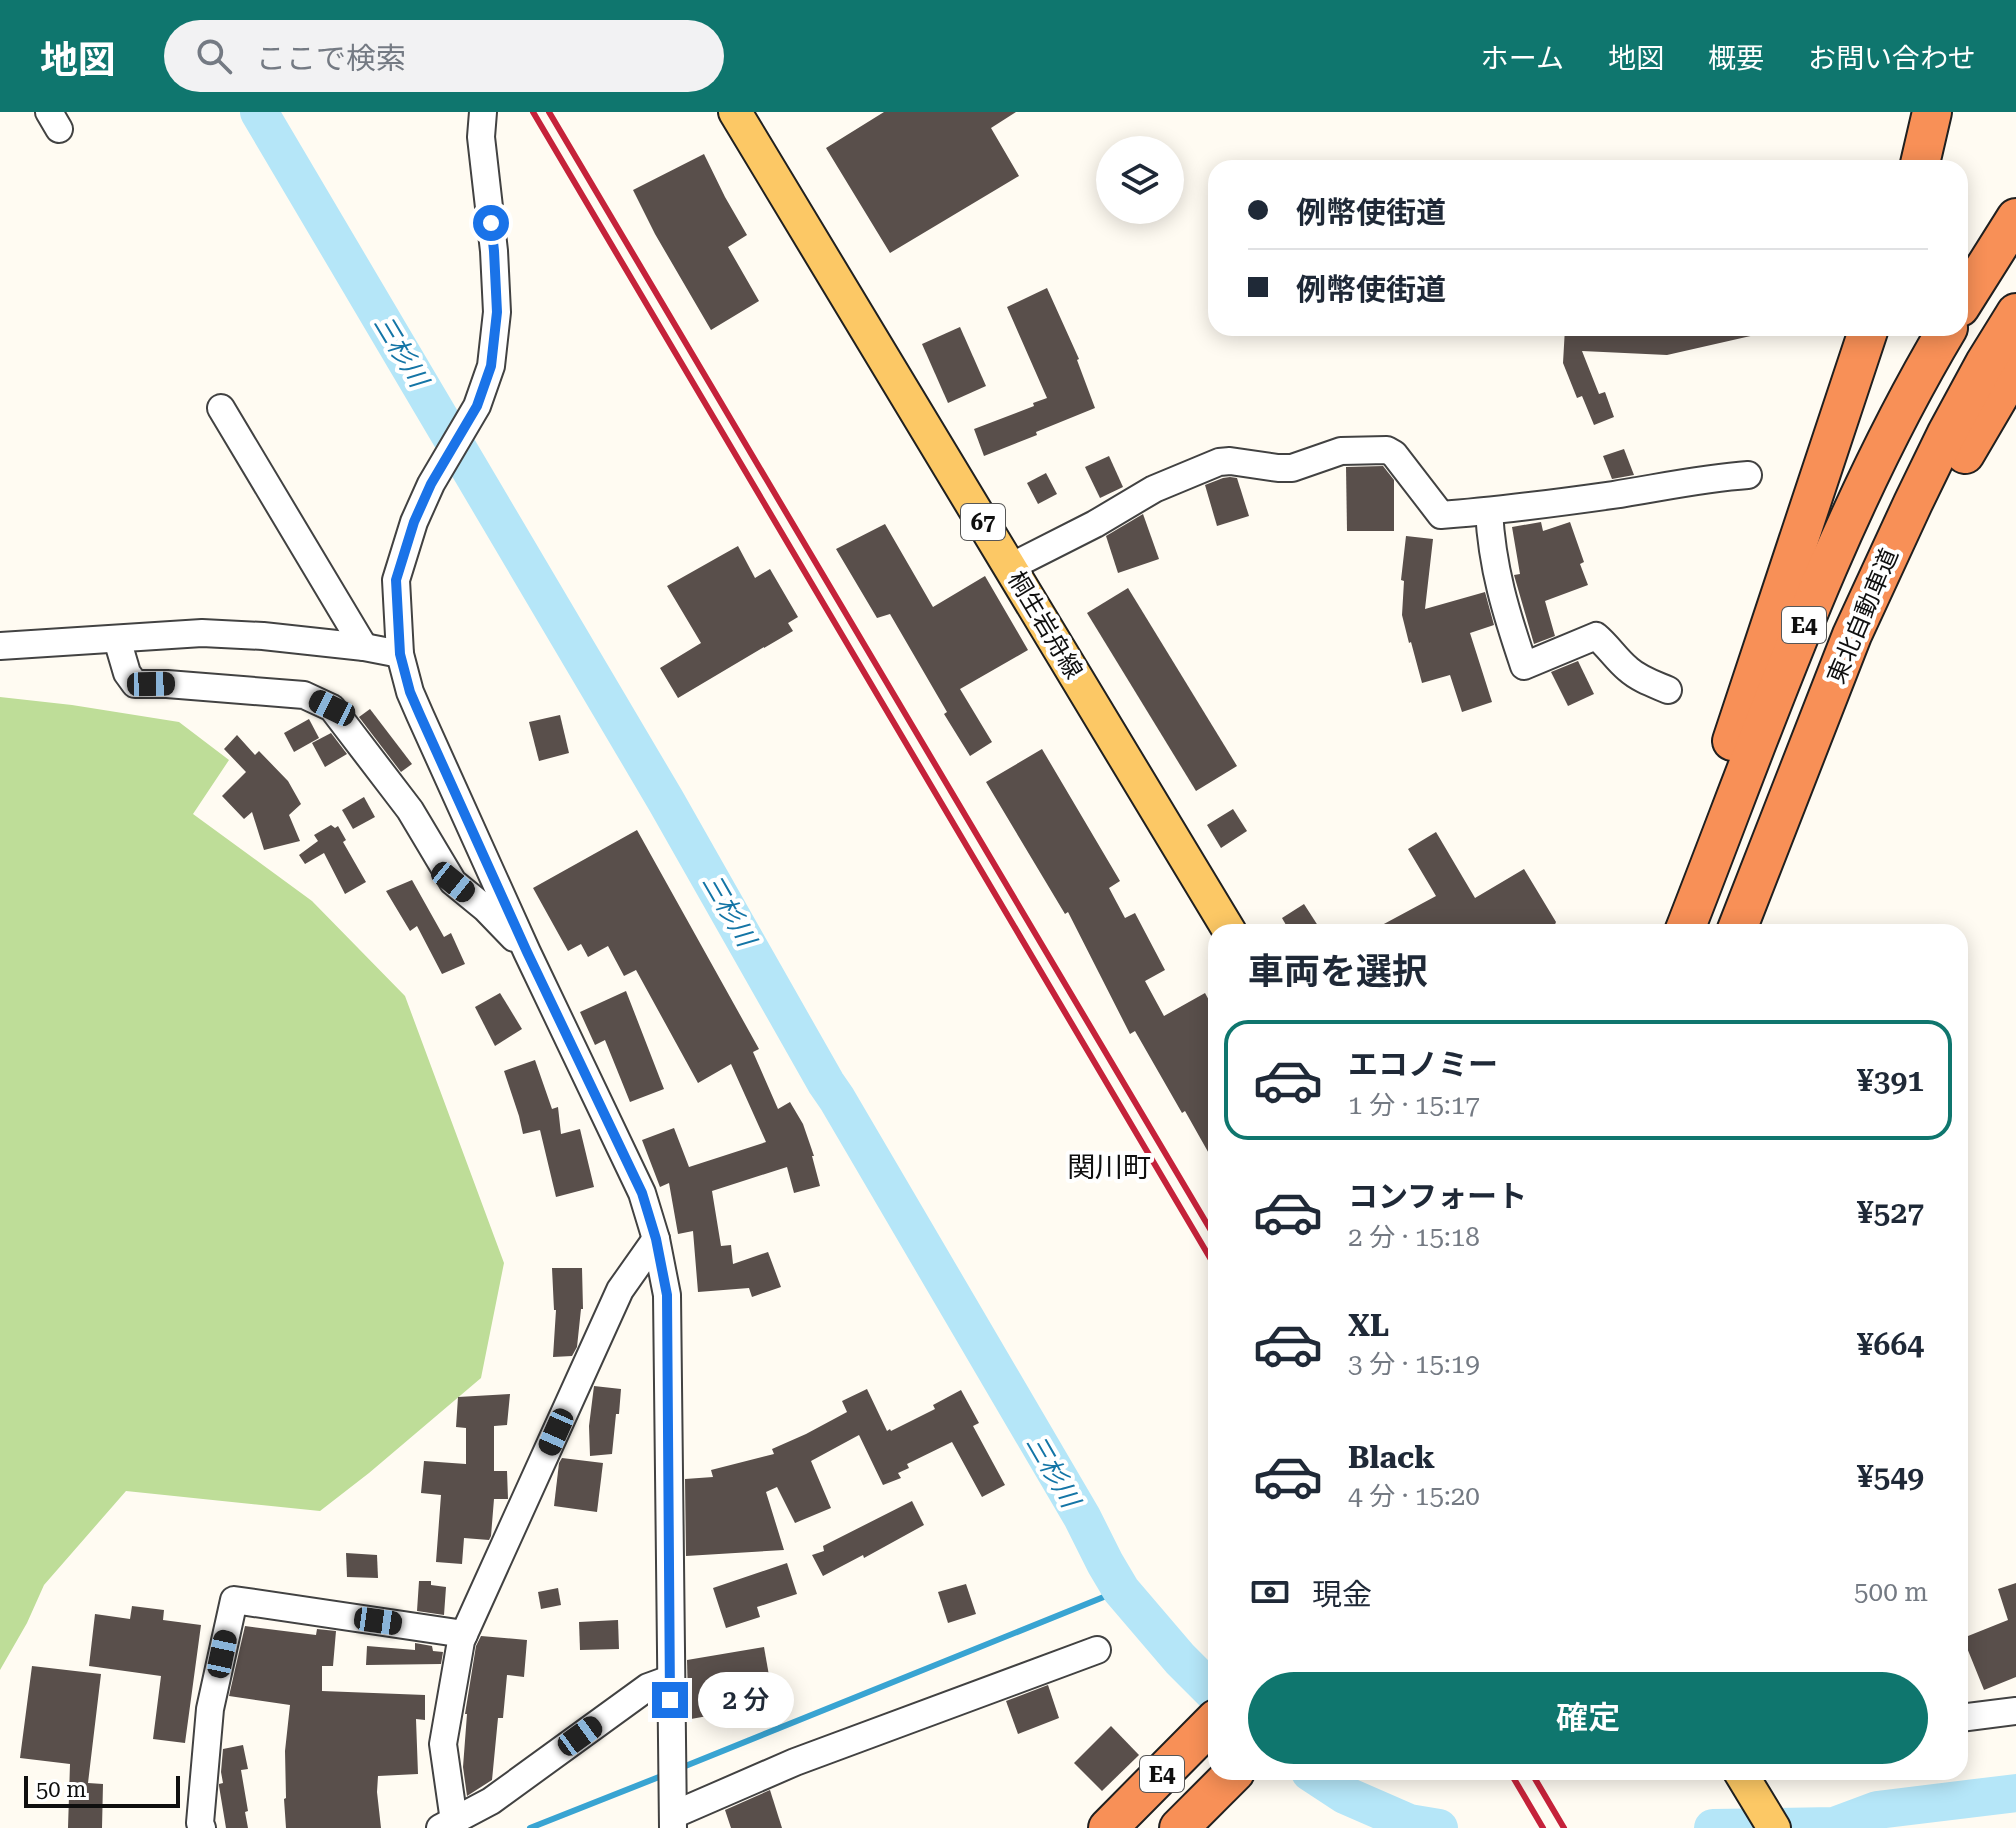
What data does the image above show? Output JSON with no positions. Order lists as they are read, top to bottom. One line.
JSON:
{"streets":{"highway":["東北自動車道","E4"],"main road":["67","桐生岩舟線"]},"districts":["関川町"],"water":["三杉川"],"scale_bar":"50 m","page":{"header":"地図","search":"ここで検索","nav":["ホーム","地図","概要","お問い合わせ"],"banner":["例幣使街道","例幣使街道"],"heading":"車両を選択","list":[{"name":"エコノミー","note":"1 分 · 15:17","value":"¥391"},{"name":"コンフォート","note":"2 分 · 15:18","value":"¥527"},{"name":"XL","note":"3 分 · 15:19","value":"¥664"},{"name":"Black","note":"4 分 · 15:20","value":"¥549"}],"pay":["現金","500 m"],"buttons":"確定","bubble":"2 分","scale":"50 m"}}
